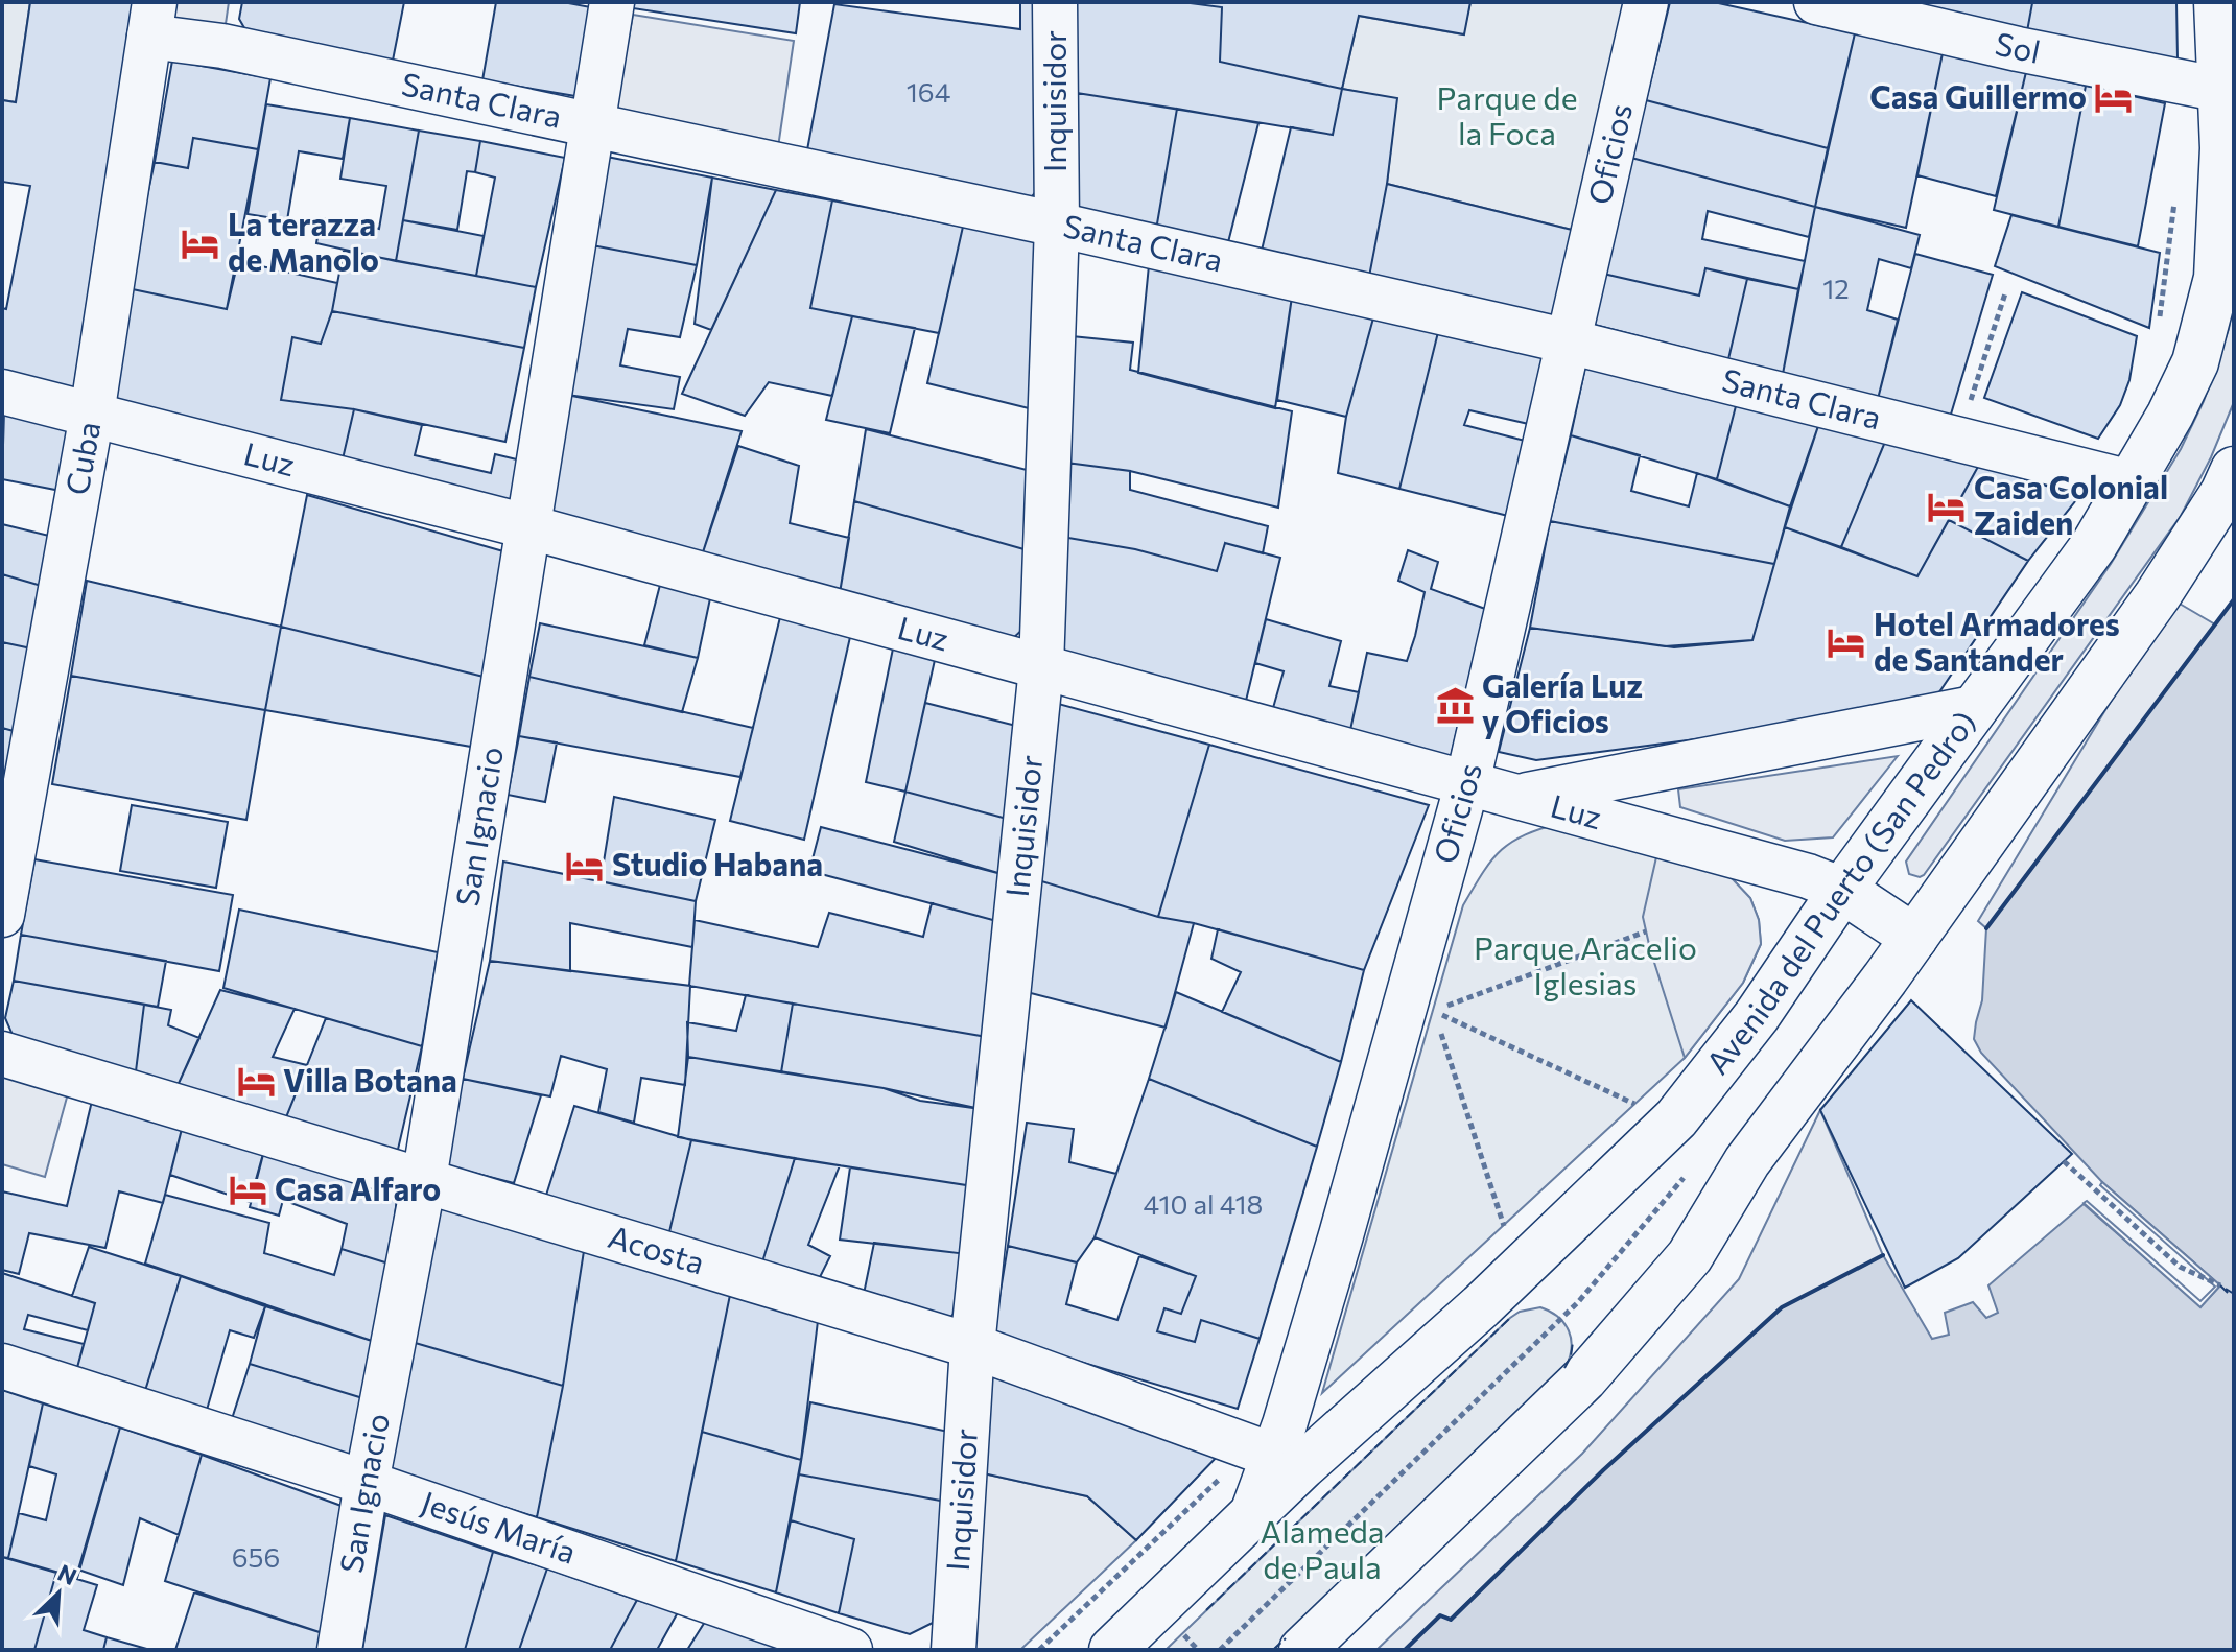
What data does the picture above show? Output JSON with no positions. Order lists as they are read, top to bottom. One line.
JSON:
{"streets":{"main road":["Avenida del Puerto (San Pedro)"],"street":["Sol","Inquisidor","Santa Clara","Oficios","Cuba","Luz","San Ignacio","Acosta","Jesús María"]},"crossings":[["Sol","Avenida del Puerto (San Pedro)"],["Inquisidor","Santa Clara"],["Inquisidor","Luz"],["Inquisidor","Acosta"],["Santa Clara","Oficios"],["Santa Clara","Cuba"],["Santa Clara","San Ignacio"],["Santa Clara","Avenida del Puerto (San Pedro)"],["Oficios","Luz"],["Oficios","Avenida del Puerto (San Pedro)"],["Oficios","Acosta"],["Cuba","Luz"],["Luz","San Ignacio"],["Luz","Avenida del Puerto (San Pedro)"],["San Ignacio","Acosta"],["San Ignacio","Jesús María"],["Avenida del Puerto (San Pedro)","Acosta"]],"parks":["Parque de la Foca","Parque Aracelio Iglesias","Alameda de Paula"],"places":{"hotel":["Casa Guillermo","La terazza de Manolo","Casa Colonial Zaiden","Hotel Armadores de Santander","Studio Habana","Villa Botana","Casa Alfaro"],"museum":["Galería Luz y Oficios"]},"house_numbers":["164","12","410 al 418","656"],"north":"top right"}
